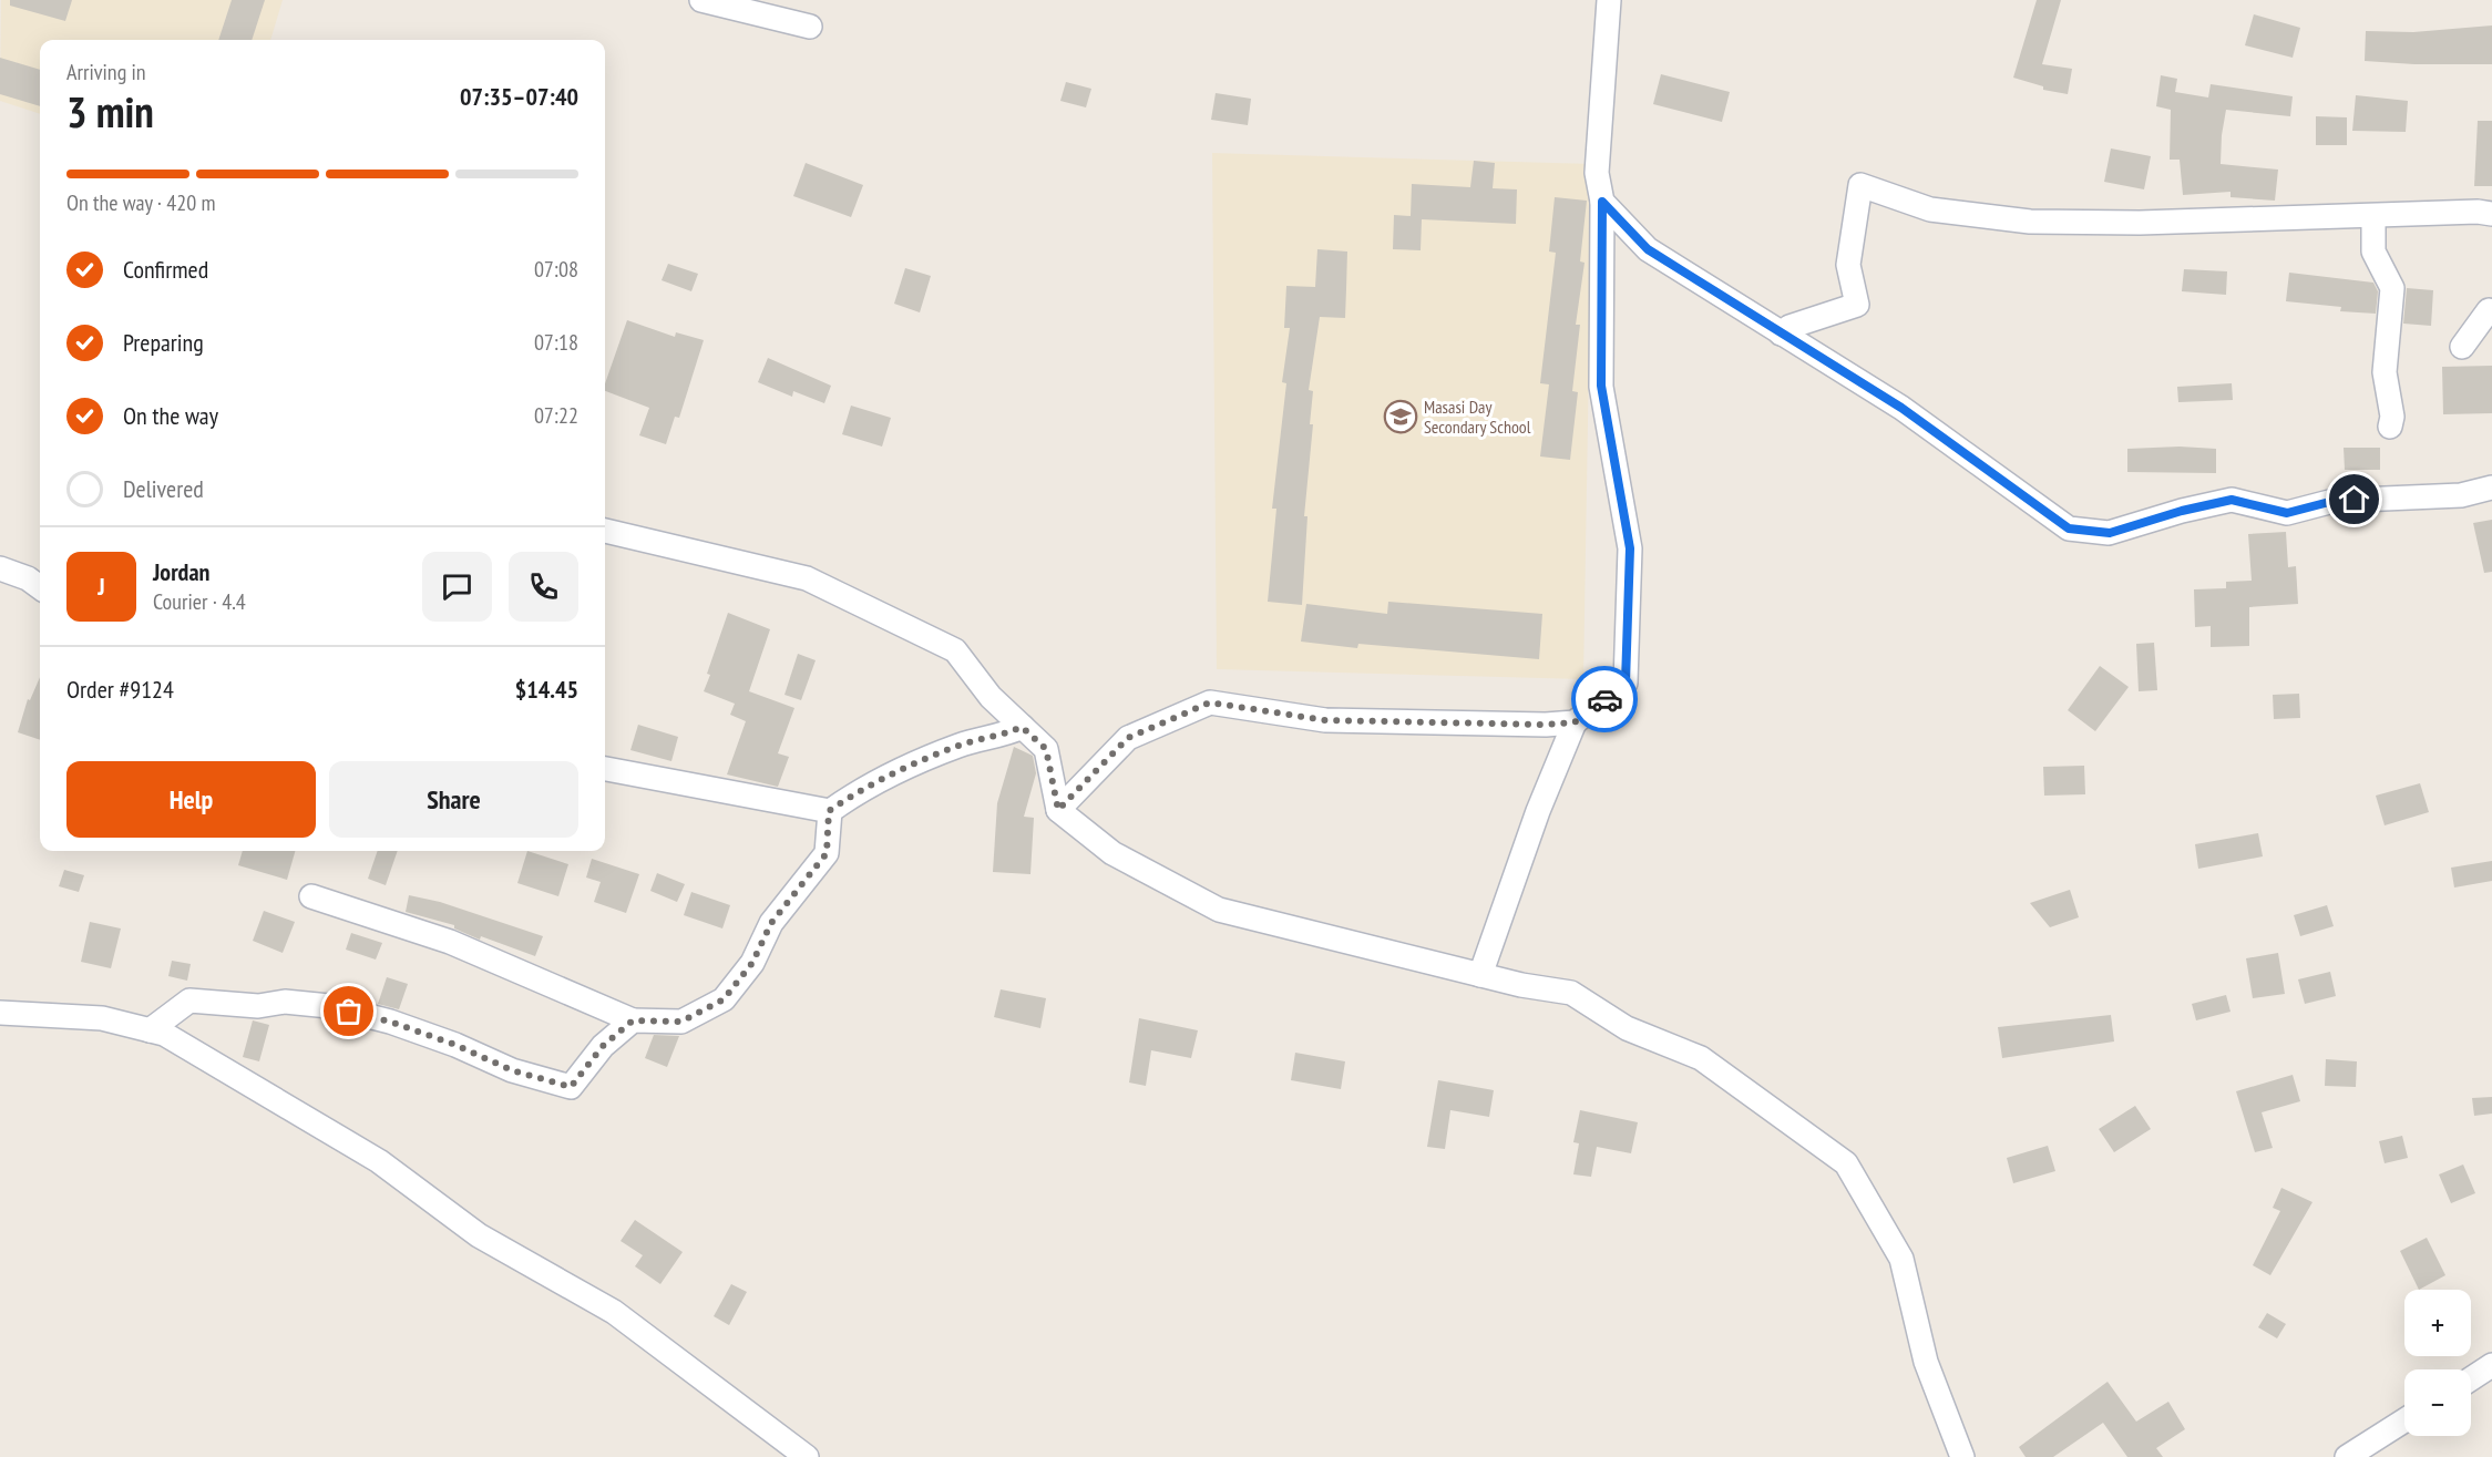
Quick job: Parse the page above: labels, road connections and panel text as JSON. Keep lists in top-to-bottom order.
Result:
{
  "places": {
    "school or university": ["Masasi Day Secondary School"]
  },
  "page": {
    "heading": ["3 min", "Arriving in", "07:35–07:40"],
    "panel": [
      "Jordan",
      "Courier · 4.4",
      "Order #9124",
      "$14.45"
    ],
    "bar": "On the way · 420 m",
    "list": [
      ["Confirmed", "07:08"],
      ["Preparing", "07:18"],
      ["On the way", "07:22"],
      "Delivered"
    ],
    "round": "J",
    "buttons": ["Help", "Share"],
    "map_buttons": ["+", "−"]
  }
}
